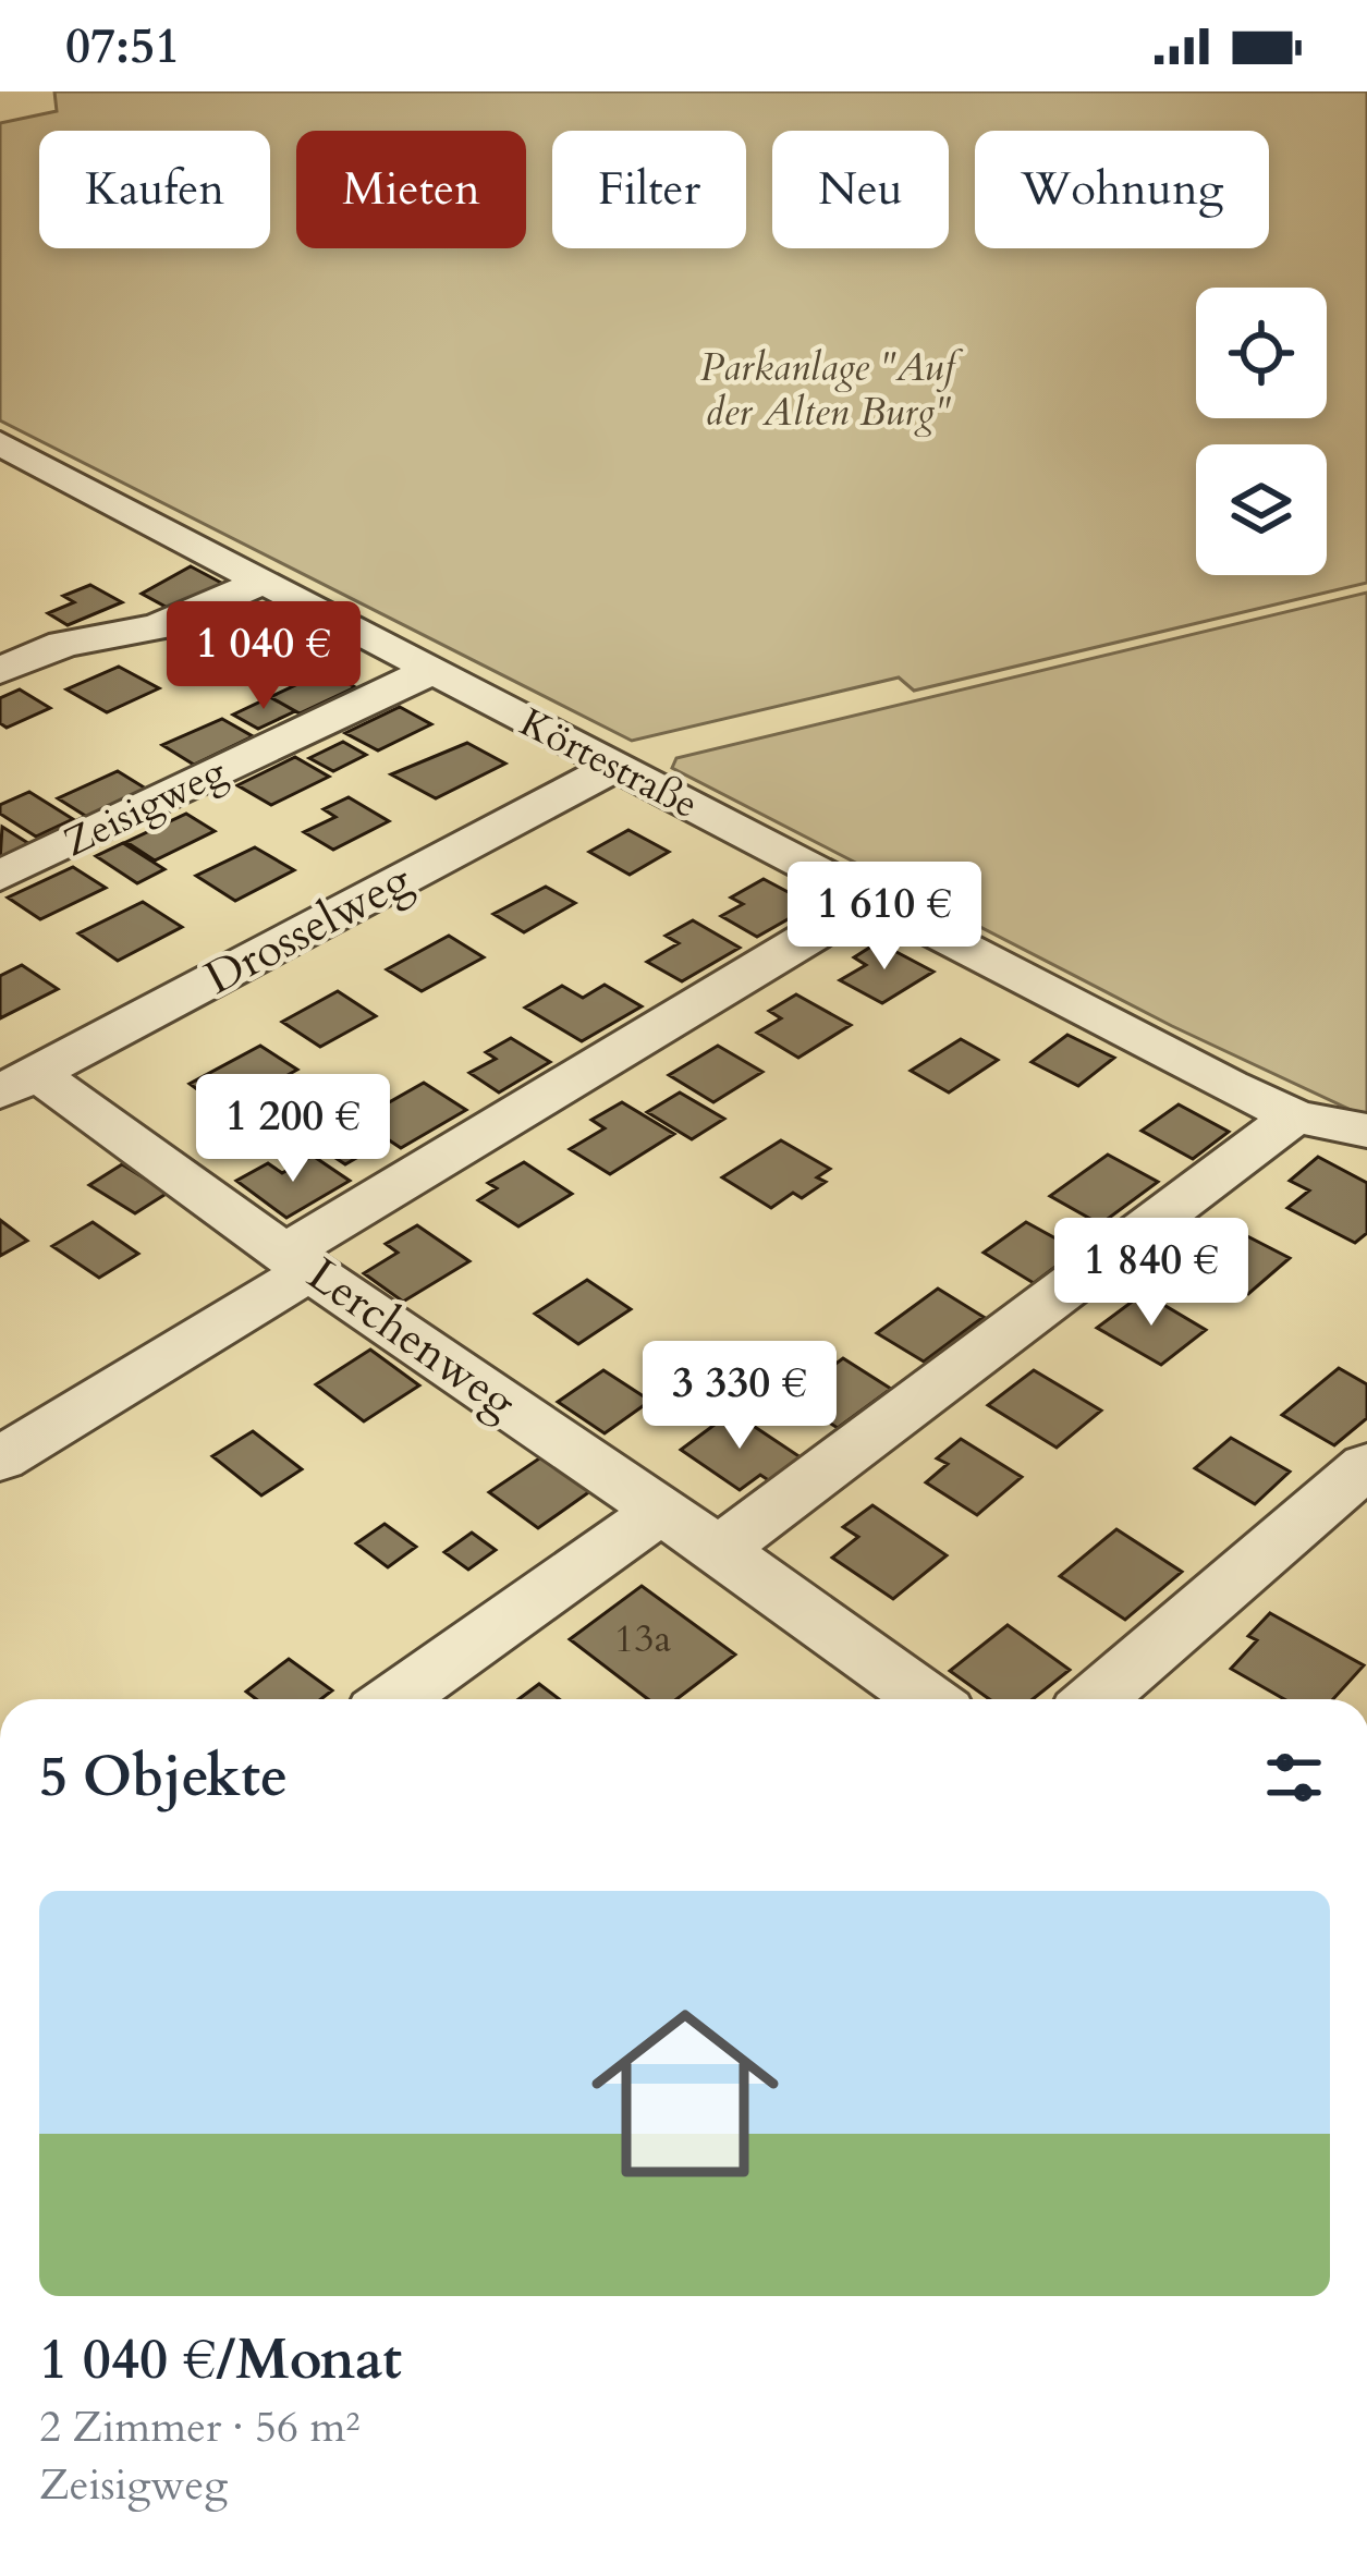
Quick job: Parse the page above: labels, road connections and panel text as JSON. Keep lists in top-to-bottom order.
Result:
{
  "streets": {
    "street": [
      "Körtestraße",
      "Zeisigweg",
      "Drosselweg",
      "Lerchenweg"
    ]
  },
  "crossings": [
    ["Körtestraße", "Zeisigweg"],
    ["Körtestraße", "Drosselweg"],
    ["Drosselweg", "Lerchenweg"]
  ],
  "parks": ["Parkanlage \"Auf der Alten Burg\""],
  "house_numbers": ["13a"],
  "page": {
    "status": "07:51",
    "chip": [
      "Kaufen",
      "Mieten",
      "Filter",
      "Neu",
      "Wohnung"
    ],
    "price": [
      "1 040 €",
      "1 610 €",
      "1 200 €",
      "1 840 €",
      "3 330 €"
    ],
    "heading": "5 Objekte",
    "list": [
      {
        "name": "1 040 €/Monat",
        "note": "2 Zimmer · 56 m² · Zeisigweg"
      }
    ]
  }
}
